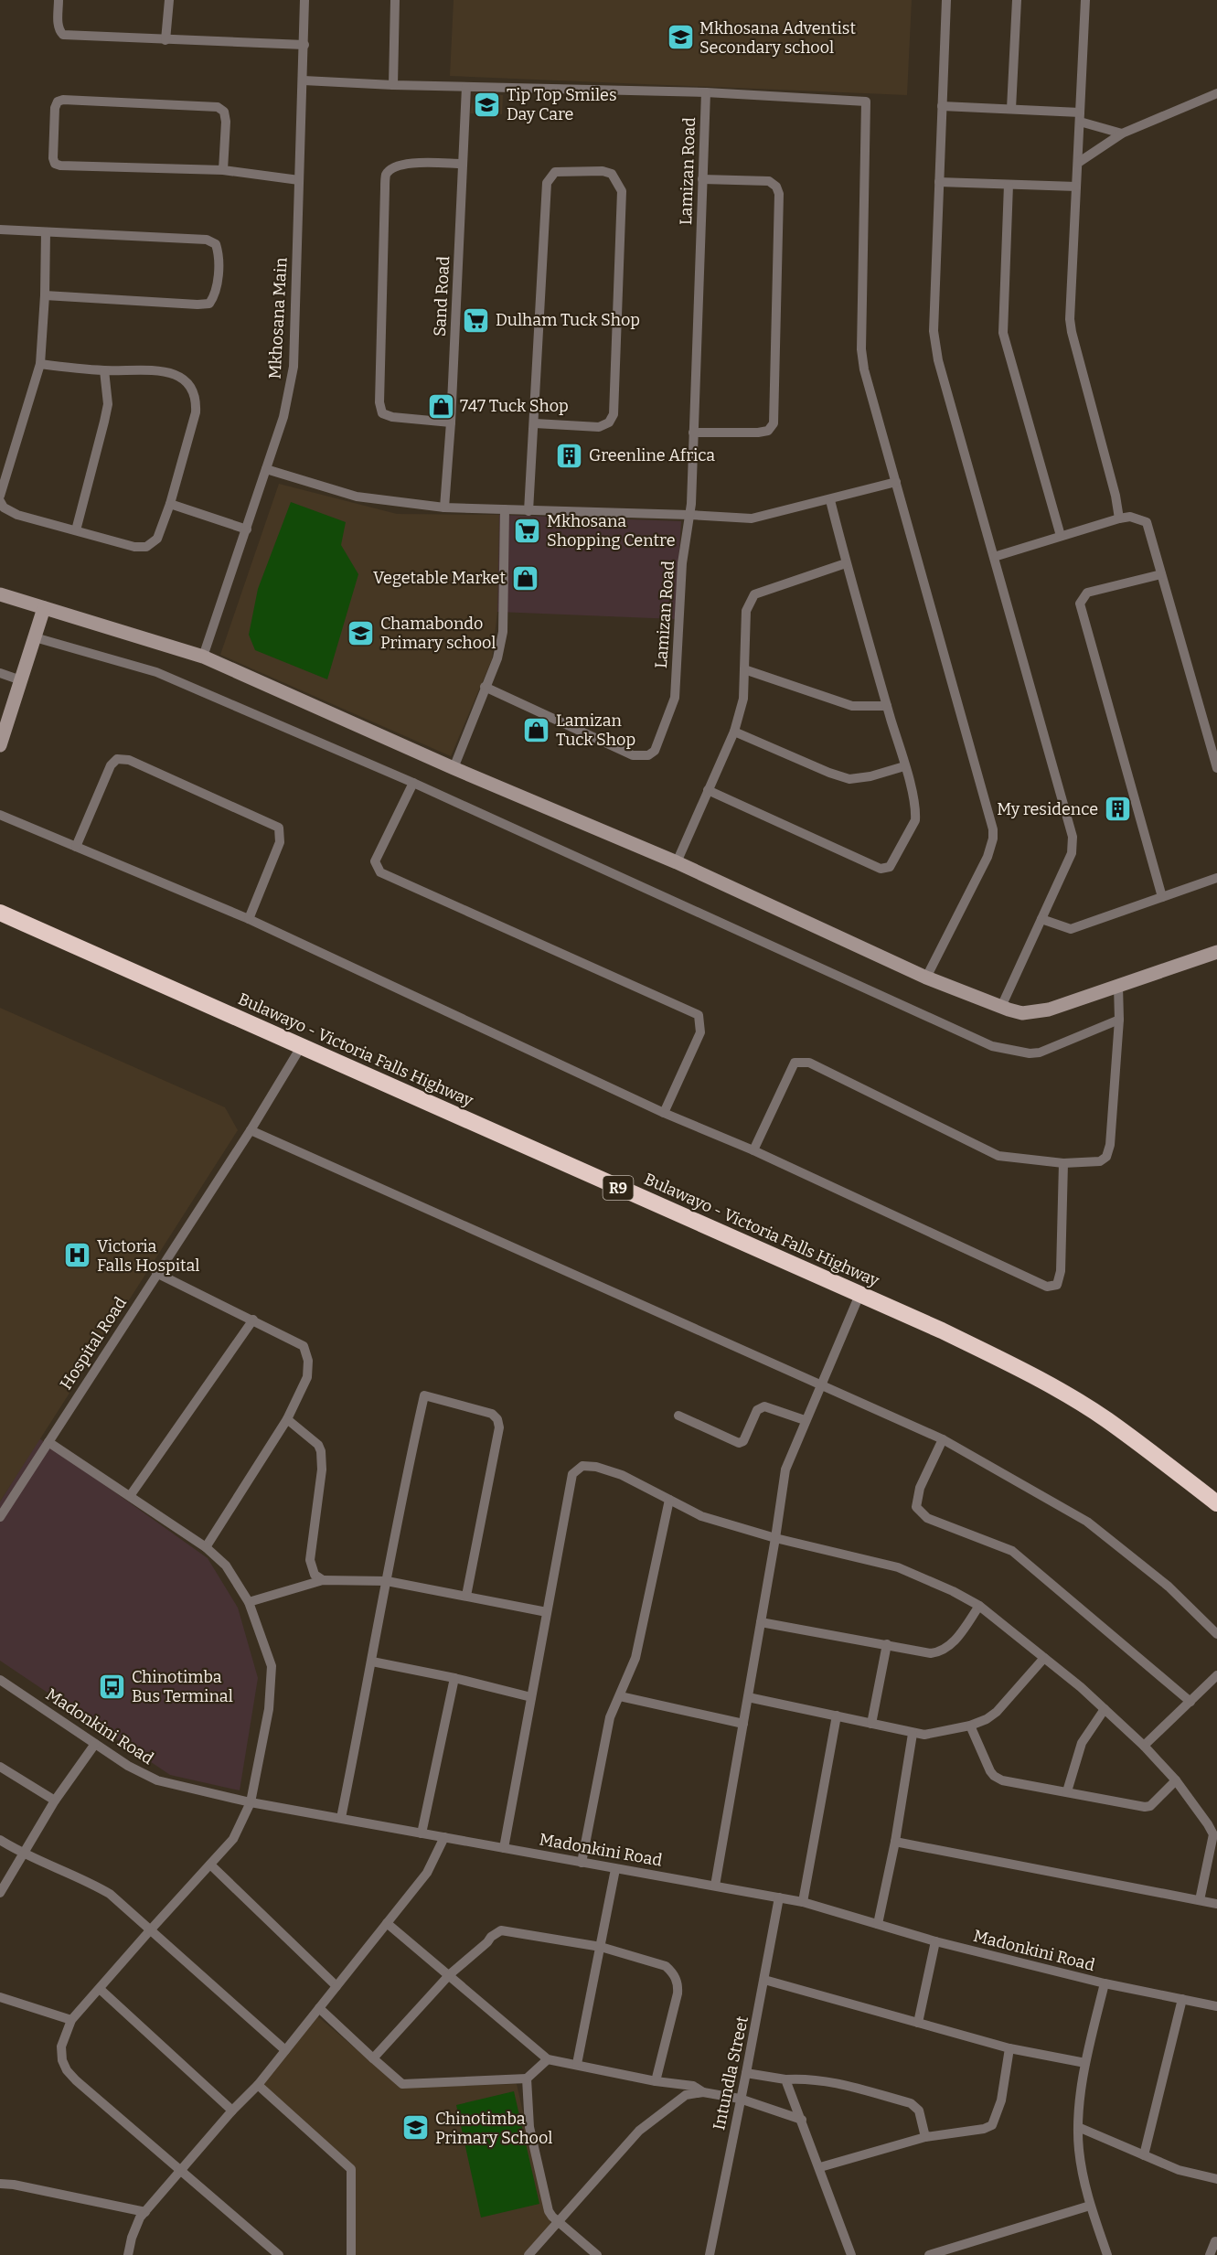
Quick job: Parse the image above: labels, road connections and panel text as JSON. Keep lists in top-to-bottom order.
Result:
{
  "streets": {
    "highway": ["Bulawayo - Victoria Falls Highway", "R9"],
    "street": [
      "Lamizan Road",
      "Sand Road",
      "Mkhosana Main",
      "Hospital Road",
      "Madonkini Road",
      "Intundla Street"
    ]
  },
  "crossings": [
    ["Bulawayo - Victoria Falls Highway", "Hospital Road"],
    ["Madonkini Road", "Intundla Street"]
  ],
  "places": {
    "school or university": [
      "Mkhosana Adventist Secondary school",
      "Tip Top Smiles Day Care",
      "Chamabondo Primary school",
      "Chinotimba Primary School"
    ],
    "supermarket": ["Dulham Tuck Shop", "Mkhosana Shopping Centre"],
    "shop": ["747 Tuck Shop", "Vegetable Market", "Lamizan Tuck Shop"],
    "building": ["Greenline Africa", "My residence"],
    "hospital": ["Victoria Falls Hospital"],
    "bus stop": ["Chinotimba Bus Terminal"]
  }
}
